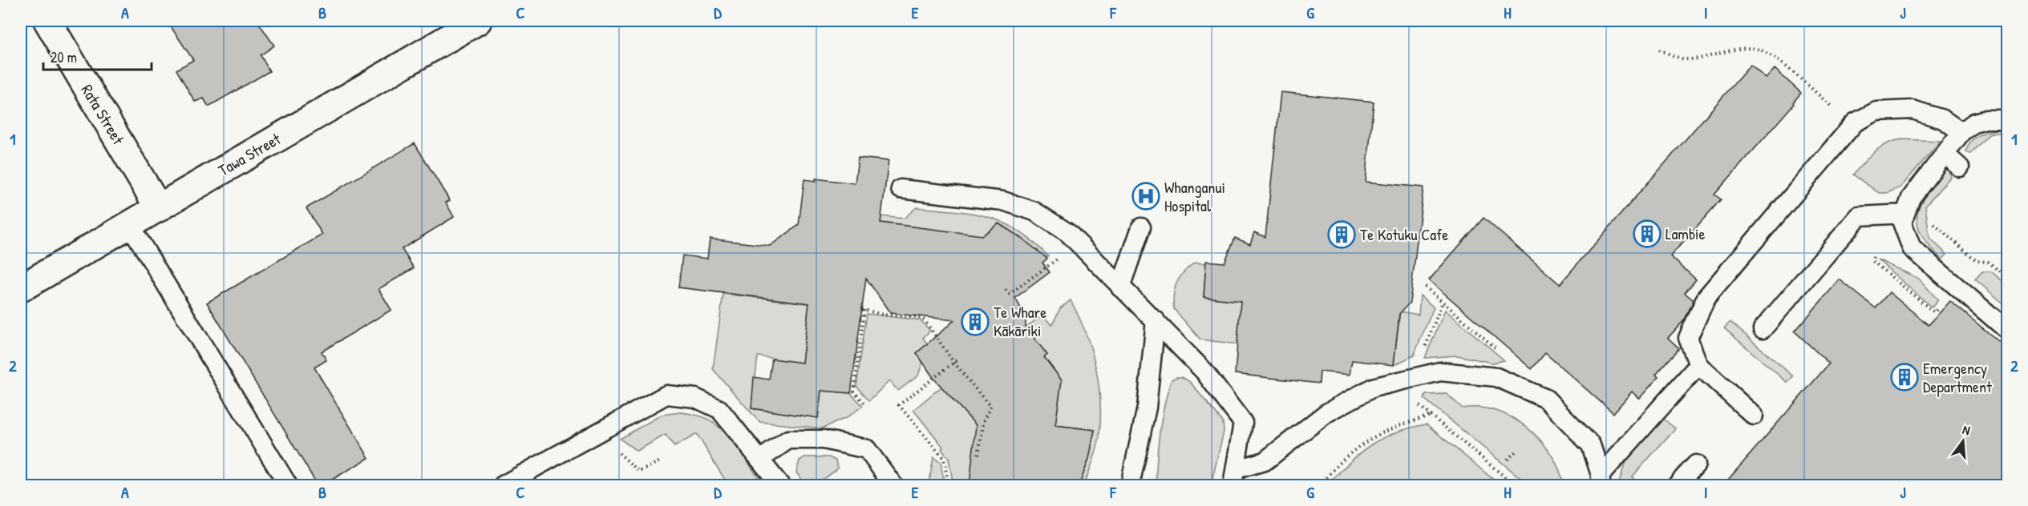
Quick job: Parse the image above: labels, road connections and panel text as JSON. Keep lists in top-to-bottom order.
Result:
{
  "streets": {
    "street": ["Rata Street", "Tawa Street"]
  },
  "crossings": [
    ["Rata Street", "Tawa Street"]
  ],
  "places": {
    "hospital": ["Whanganui Hospital"],
    "building": [
      "Lambie",
      "Te Kotuku Cafe",
      "Te Whare Kākāriki",
      "Emergency Department"
    ]
  },
  "scale_bar": "20 m",
  "north": "top",
  "grid": {
    "columns": [
      "A",
      "B",
      "C",
      "D",
      "E",
      "F",
      "G",
      "H",
      "I",
      "J"
    ],
    "rows": ["1", "2"]
  }
}
